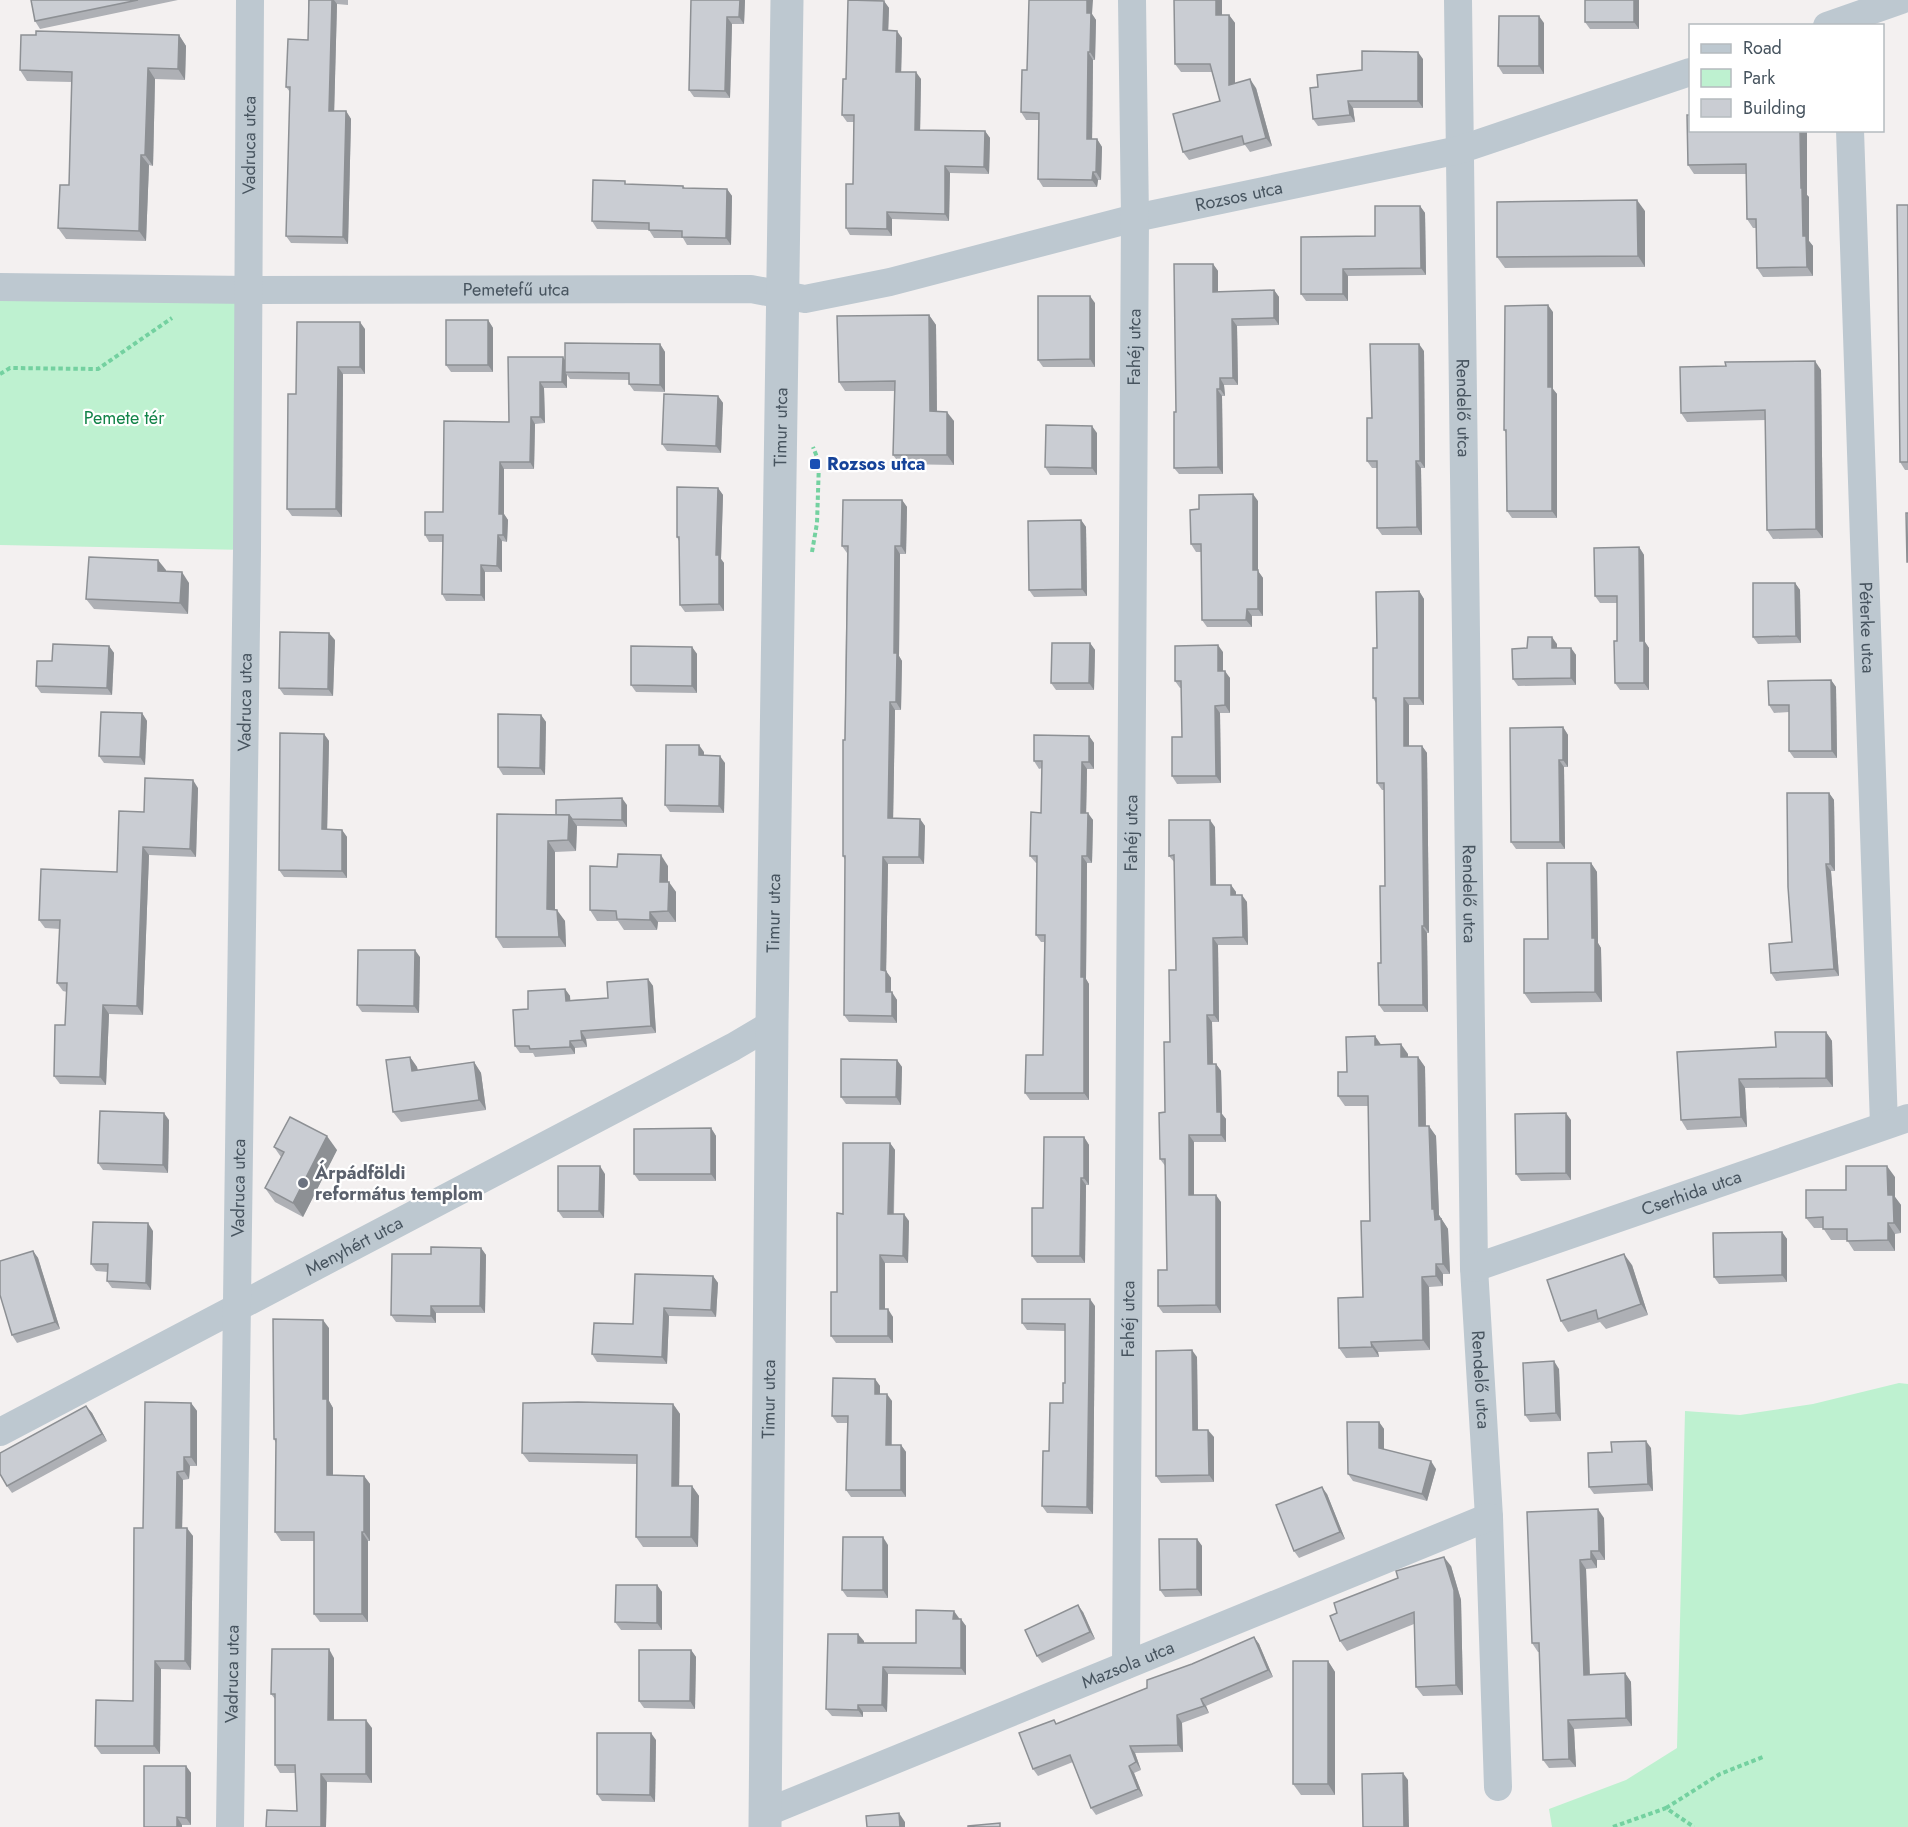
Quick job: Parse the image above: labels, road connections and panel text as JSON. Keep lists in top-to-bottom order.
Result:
{
  "streets": {
    "street": [
      "Vadruca utca",
      "Rozsos utca",
      "Pemetefű utca",
      "Fahéj utca",
      "Rendelő utca",
      "Timur utca",
      "Péterke utca",
      "Cserhida utca",
      "Menyhért utca",
      "Mazsola utca"
    ]
  },
  "crossings": [
    ["Vadruca utca", "Pemetefű utca"],
    ["Vadruca utca", "Menyhért utca"],
    ["Rozsos utca", "Pemetefű utca"],
    ["Rozsos utca", "Fahéj utca"],
    ["Rozsos utca", "Rendelő utca"],
    ["Rozsos utca", "Timur utca"],
    ["Pemetefű utca", "Timur utca"],
    ["Fahéj utca", "Mazsola utca"],
    ["Rendelő utca", "Cserhida utca"],
    ["Rendelő utca", "Mazsola utca"],
    ["Timur utca", "Menyhért utca"],
    ["Timur utca", "Mazsola utca"],
    ["Péterke utca", "Cserhida utca"]
  ],
  "parks": ["Pemete tér"],
  "places": {
    "transit": ["Rozsos utca"],
    "other": ["Árpádföldi református templom"]
  },
  "legend": ["Road", "Park", "Building"]
}
